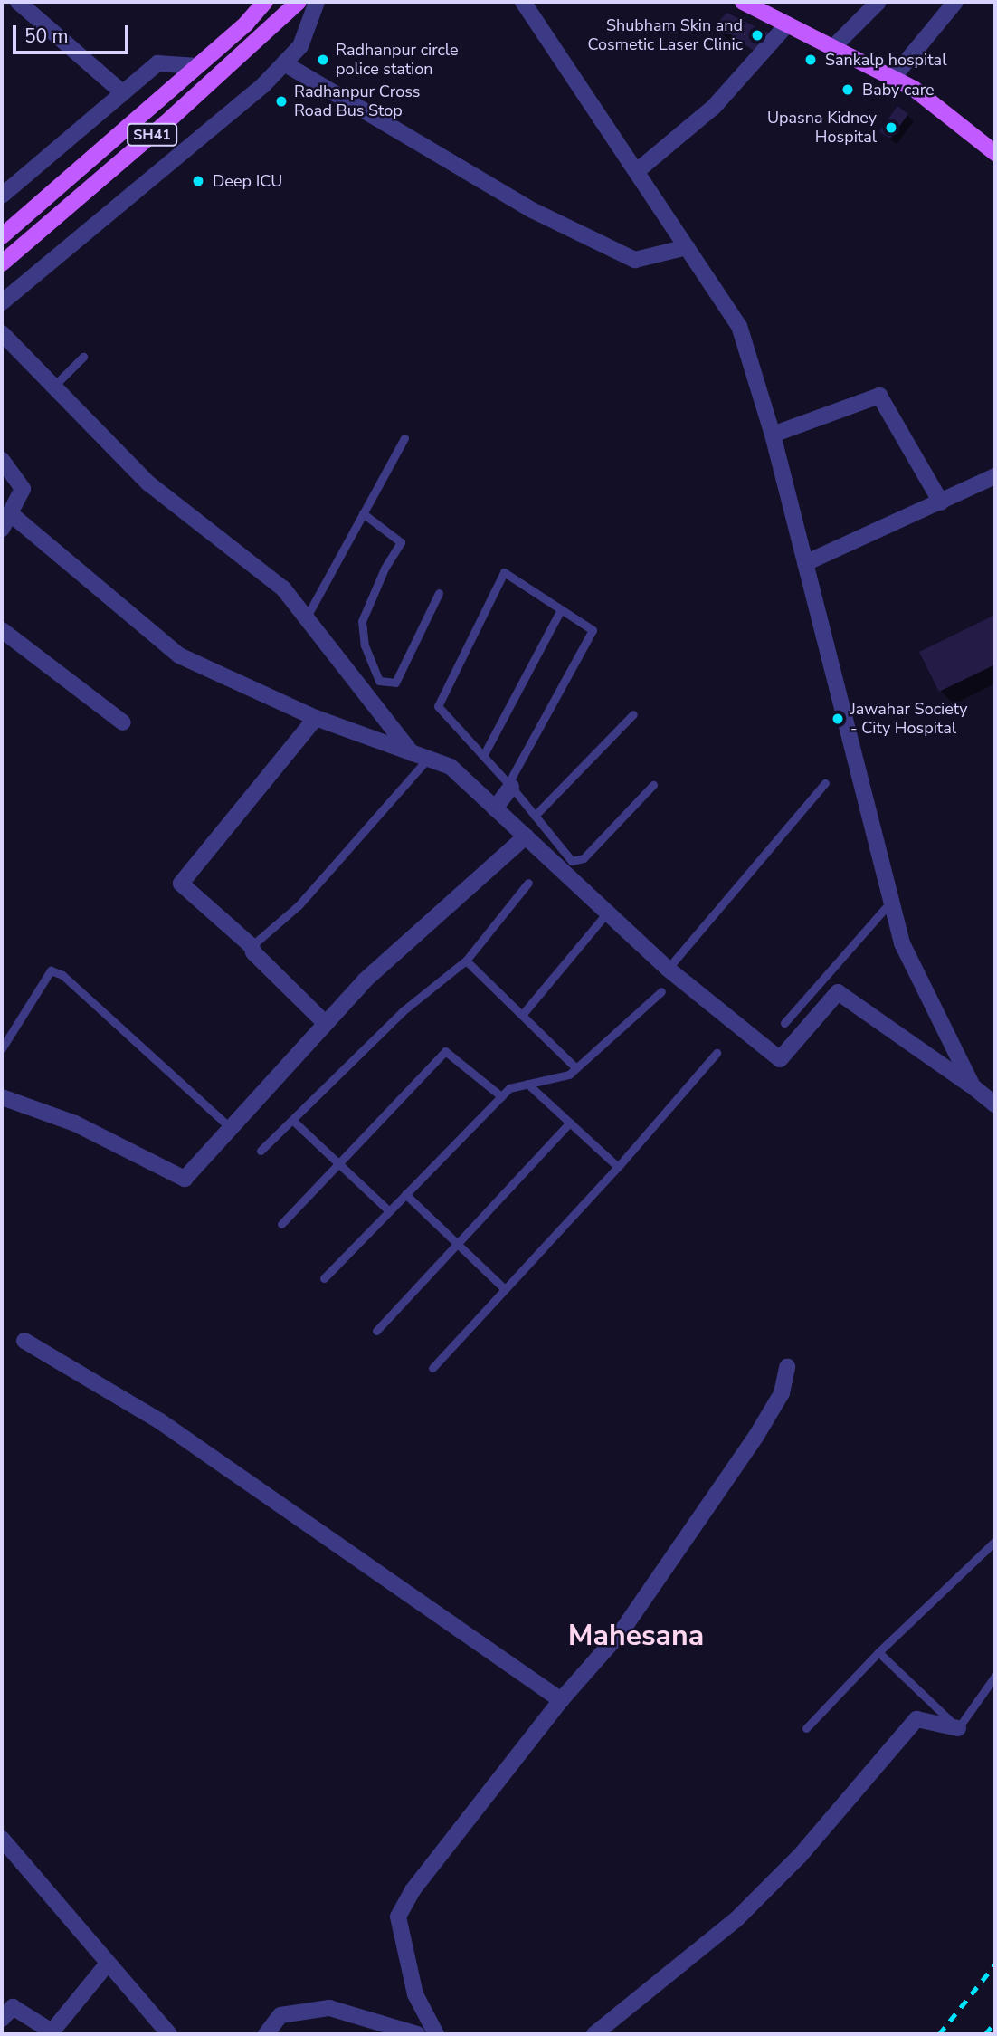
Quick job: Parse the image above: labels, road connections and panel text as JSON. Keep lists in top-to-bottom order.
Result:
{
  "streets": {
    "main road": ["SH41"]
  },
  "districts": ["Mahesana"],
  "places": [
    "Shubham Skin and Cosmetic Laser Clinic",
    "Radhanpur circle police station",
    "Sankalp hospital",
    "Baby care",
    "Radhanpur Cross Road Bus Stop",
    "Upasna Kidney Hospital",
    "Deep ICU",
    "Jawahar Society - City Hospital"
  ],
  "scale_bar": "50 m"
}
